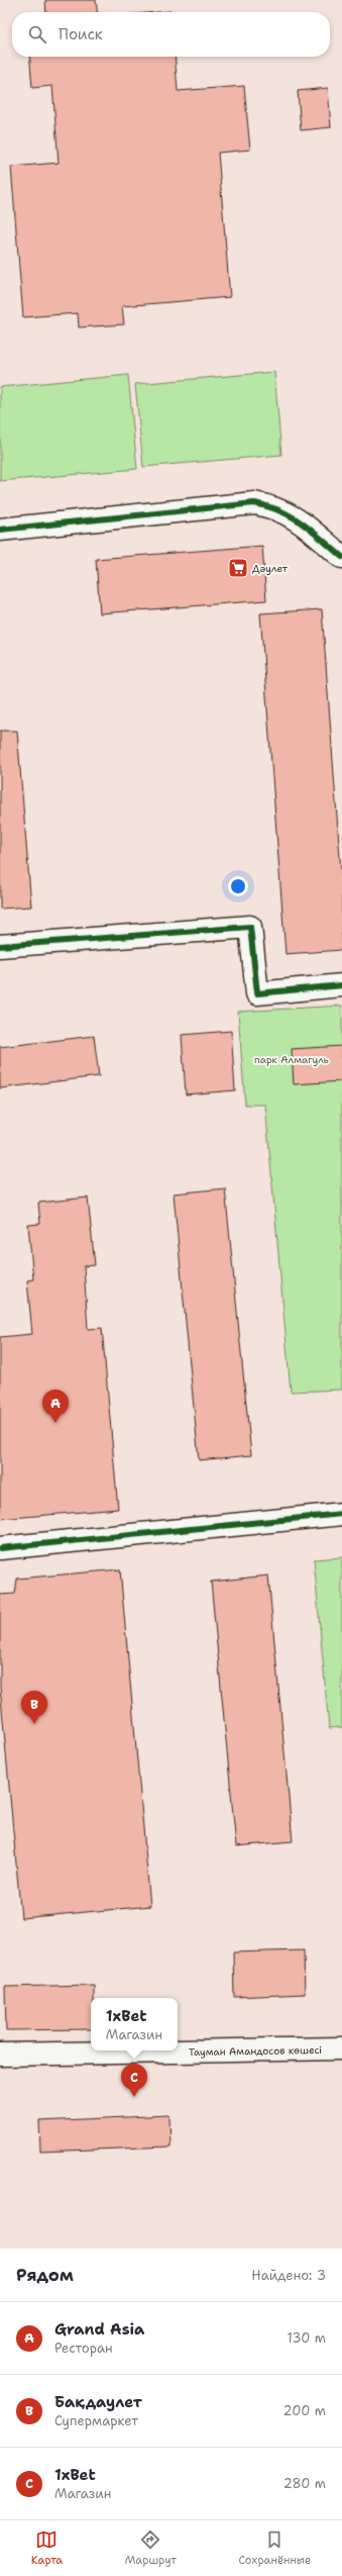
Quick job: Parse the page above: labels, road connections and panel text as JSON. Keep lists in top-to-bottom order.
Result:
{
  "streets": {
    "street": ["Тауман Амандосов көшесі"]
  },
  "parks": ["парк Алмагуль"],
  "places": {
    "supermarket": ["Дәулет"]
  },
  "page": {
    "search": "Поиск",
    "pins": ["A", "B", "C"],
    "popup": ["1xBet", "Магазин"],
    "heading": ["Рядом", "Найдено: 3"],
    "list": [
      {
        "mark": "A",
        "name": "Grand Asia",
        "note": "Ресторан",
        "value": "130 m"
      },
      {
        "mark": "B",
        "name": "Бақдаулет",
        "note": "Супермаркет",
        "value": "200 m"
      },
      {
        "mark": "C",
        "name": "1xBet",
        "note": "Магазин",
        "value": "280 m"
      }
    ],
    "nav": ["Карта", "Маршрут", "Сохранённые"]
  }
}
